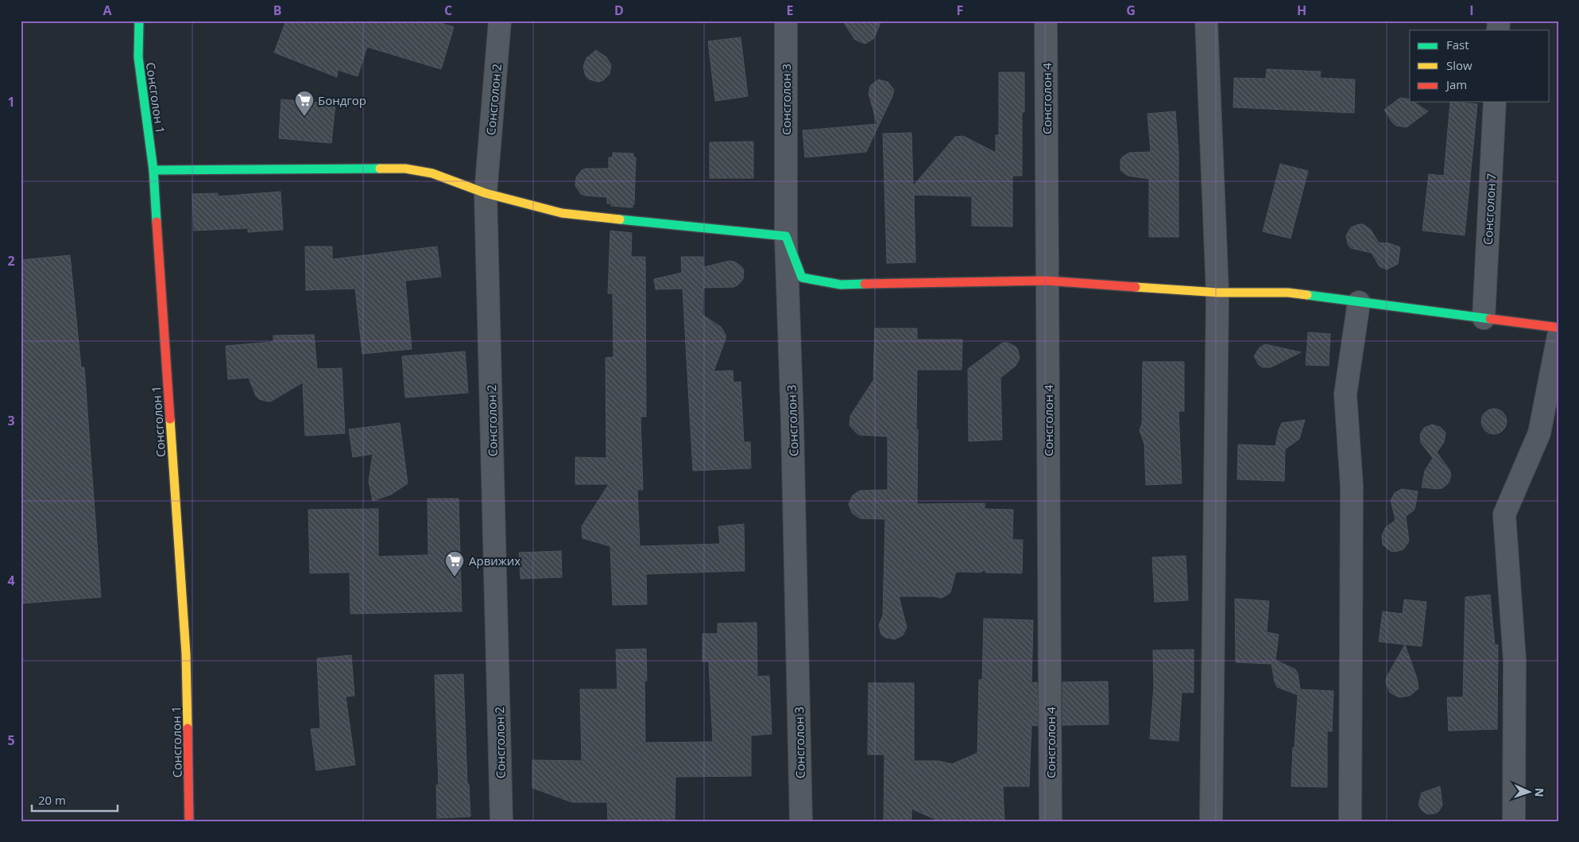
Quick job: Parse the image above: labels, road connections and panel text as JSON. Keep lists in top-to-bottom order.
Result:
{
  "streets": {
    "street": [
      "Сонсголон 1",
      "Сонсголон 4",
      "Сонсголон 2",
      "Сонсголон 3",
      "Сонсголон 7"
    ]
  },
  "places": {
    "supermarket": ["Бондгор", "Арвижих"]
  },
  "legend": ["Fast", "Slow", "Jam"],
  "scale_bar": "20 m",
  "north": "right",
  "grid": {
    "columns": [
      "A",
      "B",
      "C",
      "D",
      "E",
      "F",
      "G",
      "H",
      "I"
    ],
    "rows": [
      "1",
      "2",
      "3",
      "4",
      "5"
    ]
  }
}
